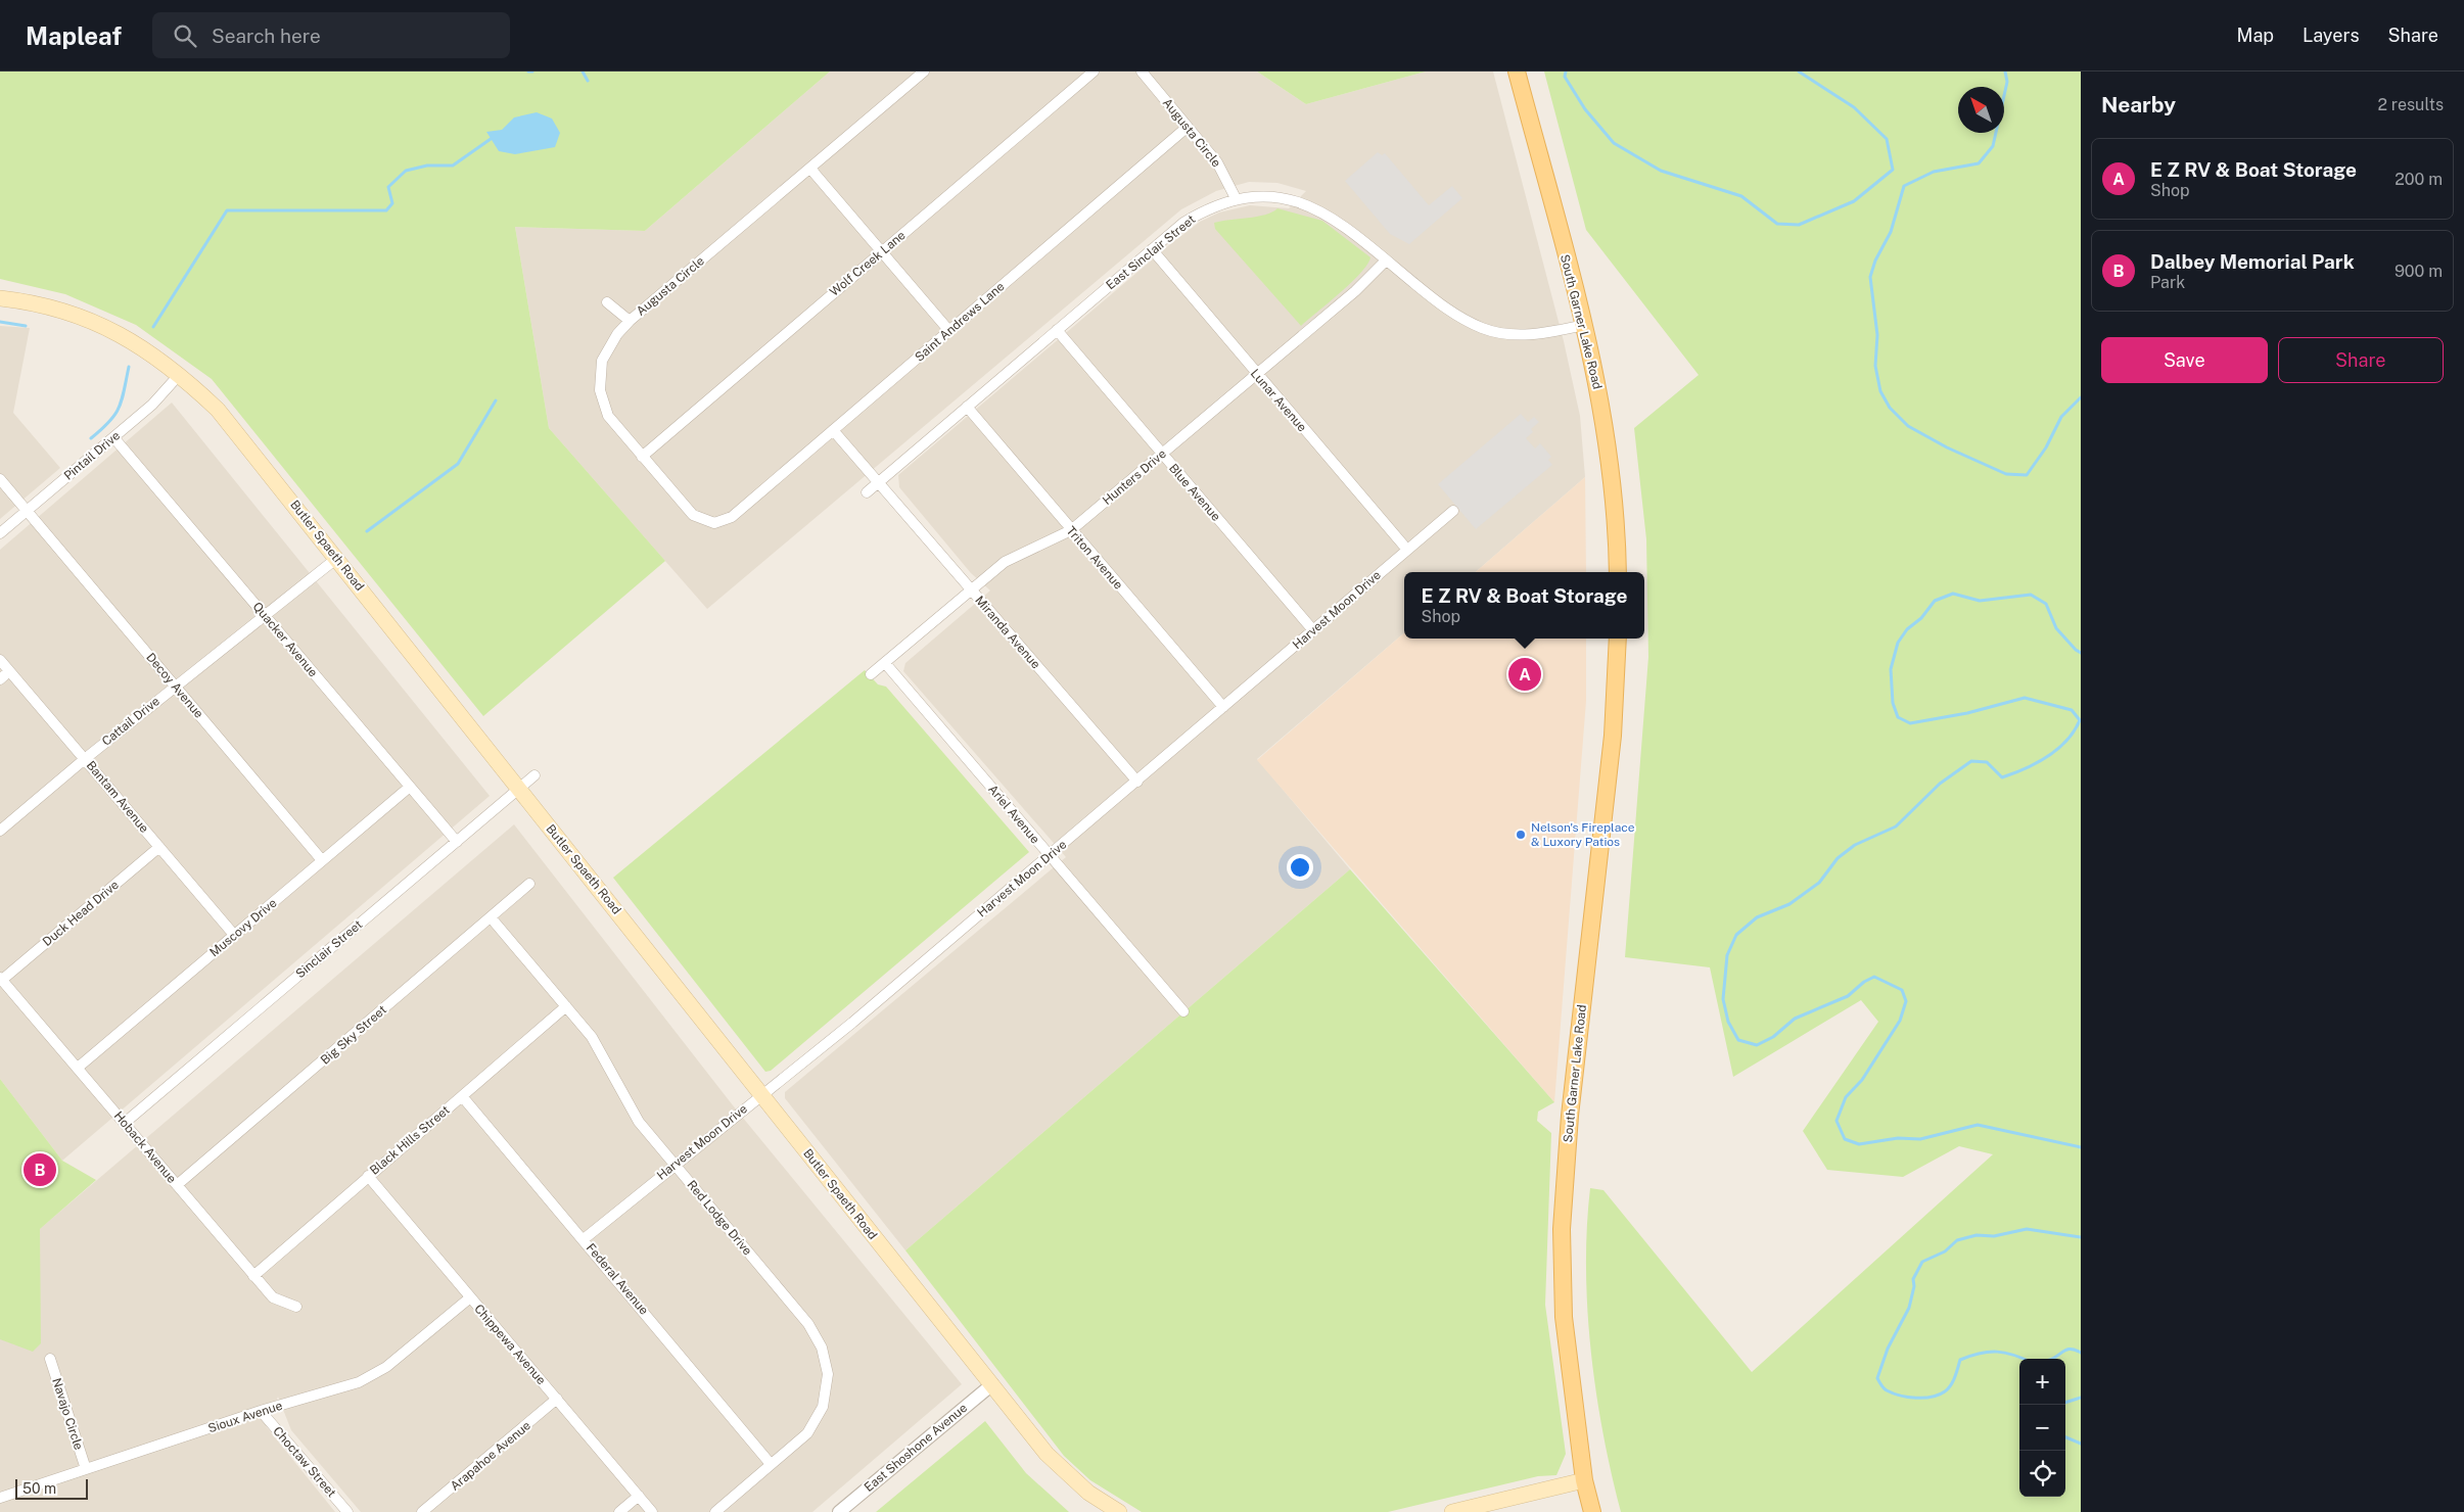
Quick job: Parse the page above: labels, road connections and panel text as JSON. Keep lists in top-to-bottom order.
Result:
{
  "streets": {
    "main road": ["South Garner Lake Road", "Butler Spaeth Road"],
    "street": [
      "Augusta Circle",
      "East Sinclair Street",
      "Wolf Creek Lane",
      "Saint Andrews Lane",
      "Lunar Avenue",
      "Pintail Drive",
      "Hunters Drive",
      "Blue Avenue",
      "Triton Avenue",
      "Harvest Moon Drive",
      "Miranda Avenue",
      "Quacker Avenue",
      "Decoy Avenue",
      "Cattail Drive",
      "Bantam Avenue",
      "Ariel Avenue",
      "Duck Head Drive",
      "Muscovy Drive",
      "Sinclair Street",
      "Big Sky Street",
      "Black Hills Street",
      "Hoback Avenue",
      "Red Lodge Drive",
      "Federal Avenue",
      "Chippewa Avenue",
      "Navajo Circle",
      "Sioux Avenue",
      "East Shoshone Avenue",
      "Arapahoe Avenue",
      "Choctaw Street"
    ]
  },
  "crossings": [
    ["Augusta Circle", "East Sinclair Street"],
    ["Augusta Circle", "Wolf Creek Lane"],
    ["Augusta Circle", "Saint Andrews Lane"],
    ["East Sinclair Street", "South Garner Lake Road"],
    ["East Sinclair Street", "Lunar Avenue"],
    ["East Sinclair Street", "Hunters Drive"],
    ["East Sinclair Street", "Blue Avenue"],
    ["East Sinclair Street", "Triton Avenue"],
    ["East Sinclair Street", "Miranda Avenue"],
    ["Saint Andrews Lane", "Miranda Avenue"],
    ["Lunar Avenue", "Hunters Drive"],
    ["Lunar Avenue", "Harvest Moon Drive"],
    ["Pintail Drive", "Butler Spaeth Road"],
    ["Pintail Drive", "Quacker Avenue"],
    ["Pintail Drive", "Decoy Avenue"],
    ["Hunters Drive", "Blue Avenue"],
    ["Hunters Drive", "Triton Avenue"],
    ["Hunters Drive", "Miranda Avenue"],
    ["Hunters Drive", "Ariel Avenue"],
    ["Blue Avenue", "Harvest Moon Drive"],
    ["Butler Spaeth Road", "Harvest Moon Drive"],
    ["Butler Spaeth Road", "Cattail Drive"],
    ["Butler Spaeth Road", "Sinclair Street"],
    ["Butler Spaeth Road", "East Shoshone Avenue"],
    ["Triton Avenue", "Harvest Moon Drive"],
    ["Harvest Moon Drive", "Miranda Avenue"],
    ["Harvest Moon Drive", "Ariel Avenue"],
    ["Harvest Moon Drive", "Red Lodge Drive"],
    ["Harvest Moon Drive", "Federal Avenue"],
    ["Quacker Avenue", "Cattail Drive"],
    ["Quacker Avenue", "Muscovy Drive"],
    ["Quacker Avenue", "Sinclair Street"],
    ["Decoy Avenue", "Cattail Drive"],
    ["Decoy Avenue", "Muscovy Drive"],
    ["Cattail Drive", "Bantam Avenue"],
    ["Bantam Avenue", "Duck Head Drive"],
    ["Bantam Avenue", "Muscovy Drive"],
    ["Duck Head Drive", "Hoback Avenue"],
    ["Muscovy Drive", "Hoback Avenue"],
    ["Sinclair Street", "Hoback Avenue"],
    ["Big Sky Street", "Hoback Avenue"],
    ["Big Sky Street", "Red Lodge Drive"],
    ["Black Hills Street", "Hoback Avenue"],
    ["Black Hills Street", "Red Lodge Drive"],
    ["Black Hills Street", "Federal Avenue"],
    ["Black Hills Street", "Chippewa Avenue"],
    ["Red Lodge Drive", "Federal Avenue"],
    ["Chippewa Avenue", "Sioux Avenue"],
    ["Chippewa Avenue", "Arapahoe Avenue"],
    ["Navajo Circle", "Sioux Avenue"],
    ["Sioux Avenue", "Choctaw Street"]
  ],
  "places": ["Nelson's Fireplace & Luxory Patios"],
  "scale_bar": "50 m",
  "north": "top left",
  "page": {
    "header": "Mapleaf",
    "search": "Search here",
    "nav": ["Map", "Layers", "Share"],
    "heading": ["Nearby", "2 results"],
    "list": [
      {
        "mark": "A",
        "name": "E Z RV & Boat Storage",
        "note": "Shop",
        "value": "200 m"
      },
      {
        "mark": "B",
        "name": "Dalbey Memorial Park",
        "note": "Park",
        "value": "900 m"
      }
    ],
    "buttons": ["Save", "Share"],
    "popup": ["E Z RV & Boat Storage", "Shop"],
    "pins": ["A", "B"],
    "map_buttons": ["+", "−"],
    "scale": "50 m"
  }
}
